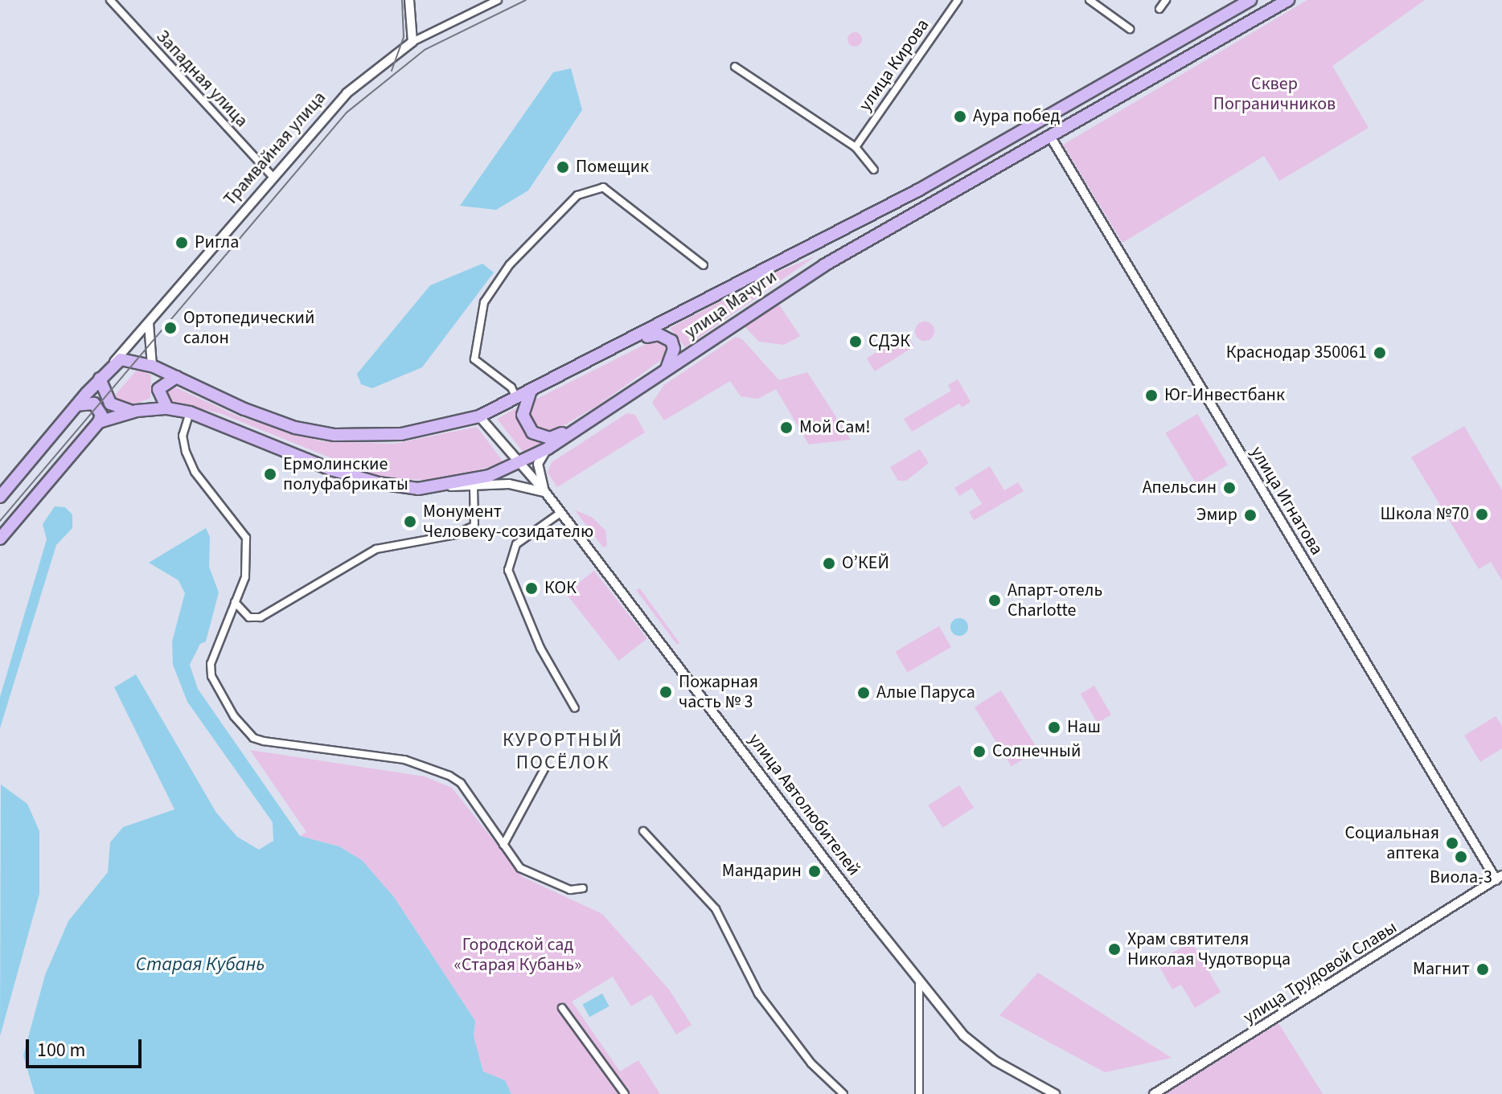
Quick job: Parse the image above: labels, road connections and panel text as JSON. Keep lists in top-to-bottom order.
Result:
{
  "streets": {
    "main road": ["Трамвайная улица", "улица Мачуги"],
    "street": [
      "улица Кирова",
      "Западная улица",
      "улица Игнатова",
      "улица Автолюбителей",
      "улица Трудовой Славы"
    ]
  },
  "crossings": [
    ["Западная улица", "Трамвайная улица"],
    ["Трамвайная улица", "улица Мачуги"],
    ["улица Мачуги", "улица Игнатова"],
    ["улица Мачуги", "улица Автолюбителей"],
    ["улица Игнатова", "улица Трудовой Славы"]
  ],
  "districts": ["КУРОРТНЫЙ ПОСЁЛОК"],
  "water": ["Старая Кубань"],
  "parks": ["Сквер Пограничников", "Городской сад «Старая Кубань»"],
  "places": [
    "Аура побед",
    "Помещик",
    "Ригла",
    "Ортопедический салон",
    "СДЭК",
    "Краснодар 350061",
    "Юг-Инвестбанк",
    "Мой Сам!",
    "Ермолинские полуфабрикаты",
    "Апельсин",
    "Школа №70",
    "Эмир",
    "Монумент Человеку-созидателю",
    "О’КЕЙ",
    "КОК",
    "Апарт-отель Charlotte",
    "Пожарная часть № 3",
    "Алые Паруса",
    "Наш",
    "Солнечный",
    "Социальная аптека",
    "Виола-3",
    "Мандарин",
    "Храм святителя Николая Чудотворца",
    "Магнит"
  ],
  "scale_bar": "100 m"
}
